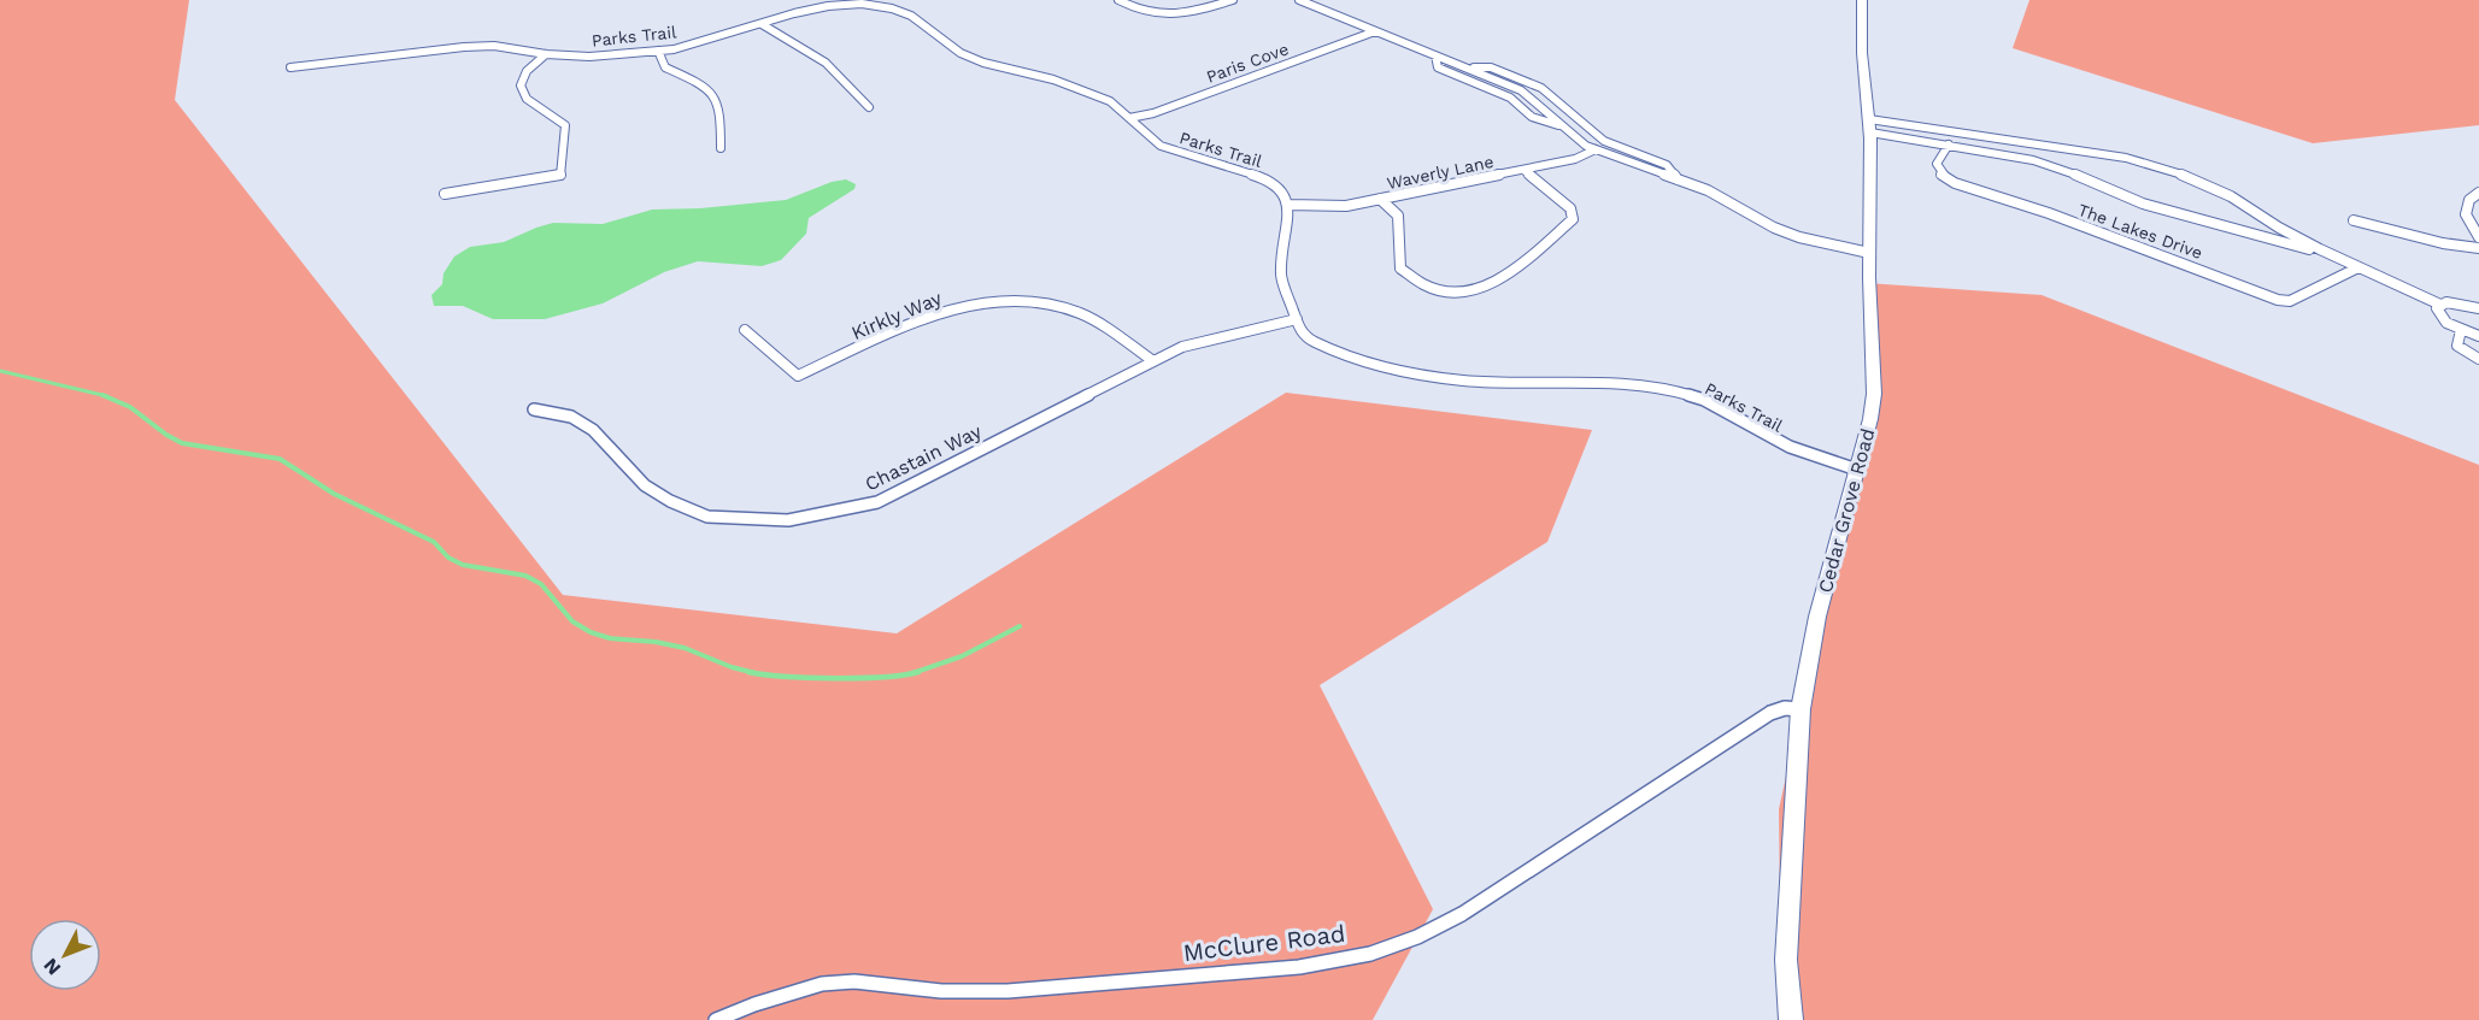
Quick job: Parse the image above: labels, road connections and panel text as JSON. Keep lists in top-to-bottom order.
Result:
{
  "streets": {
    "main road": ["Cedar Grove Road"],
    "street": [
      "Parks Trail",
      "Paris Cove",
      "Waverly Lane",
      "The Lakes Drive",
      "Kirkly Way",
      "Chastain Way",
      "McClure Road"
    ]
  },
  "crossings": [
    ["Parks Trail", "Paris Cove"],
    ["Parks Trail", "Waverly Lane"],
    ["Parks Trail", "Chastain Way"],
    ["Parks Trail", "Cedar Grove Road"],
    ["The Lakes Drive", "Cedar Grove Road"],
    ["Kirkly Way", "Chastain Way"],
    ["Cedar Grove Road", "McClure Road"]
  ],
  "north": "bottom left"
}
